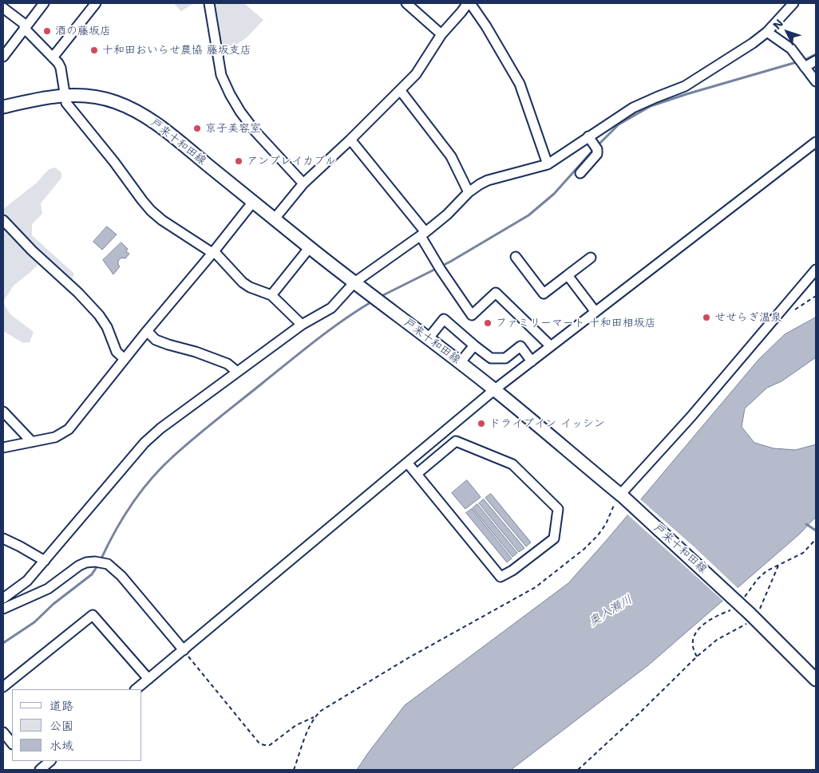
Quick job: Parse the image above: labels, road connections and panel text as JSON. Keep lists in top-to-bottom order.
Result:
{
  "streets": {
    "main road": ["戸来十和田線"]
  },
  "water": ["奥入瀬川"],
  "places": [
    "酒の藤坂店",
    "十和田おいらせ農協 藤坂支店",
    "京子美容室",
    "アンブレイカブル",
    "せせらぎ温泉",
    "ファミリーマート 十和田相坂店",
    "ドライブイン イッシン"
  ],
  "legend": ["道路", "公園", "水域"],
  "north": "top left"
}
